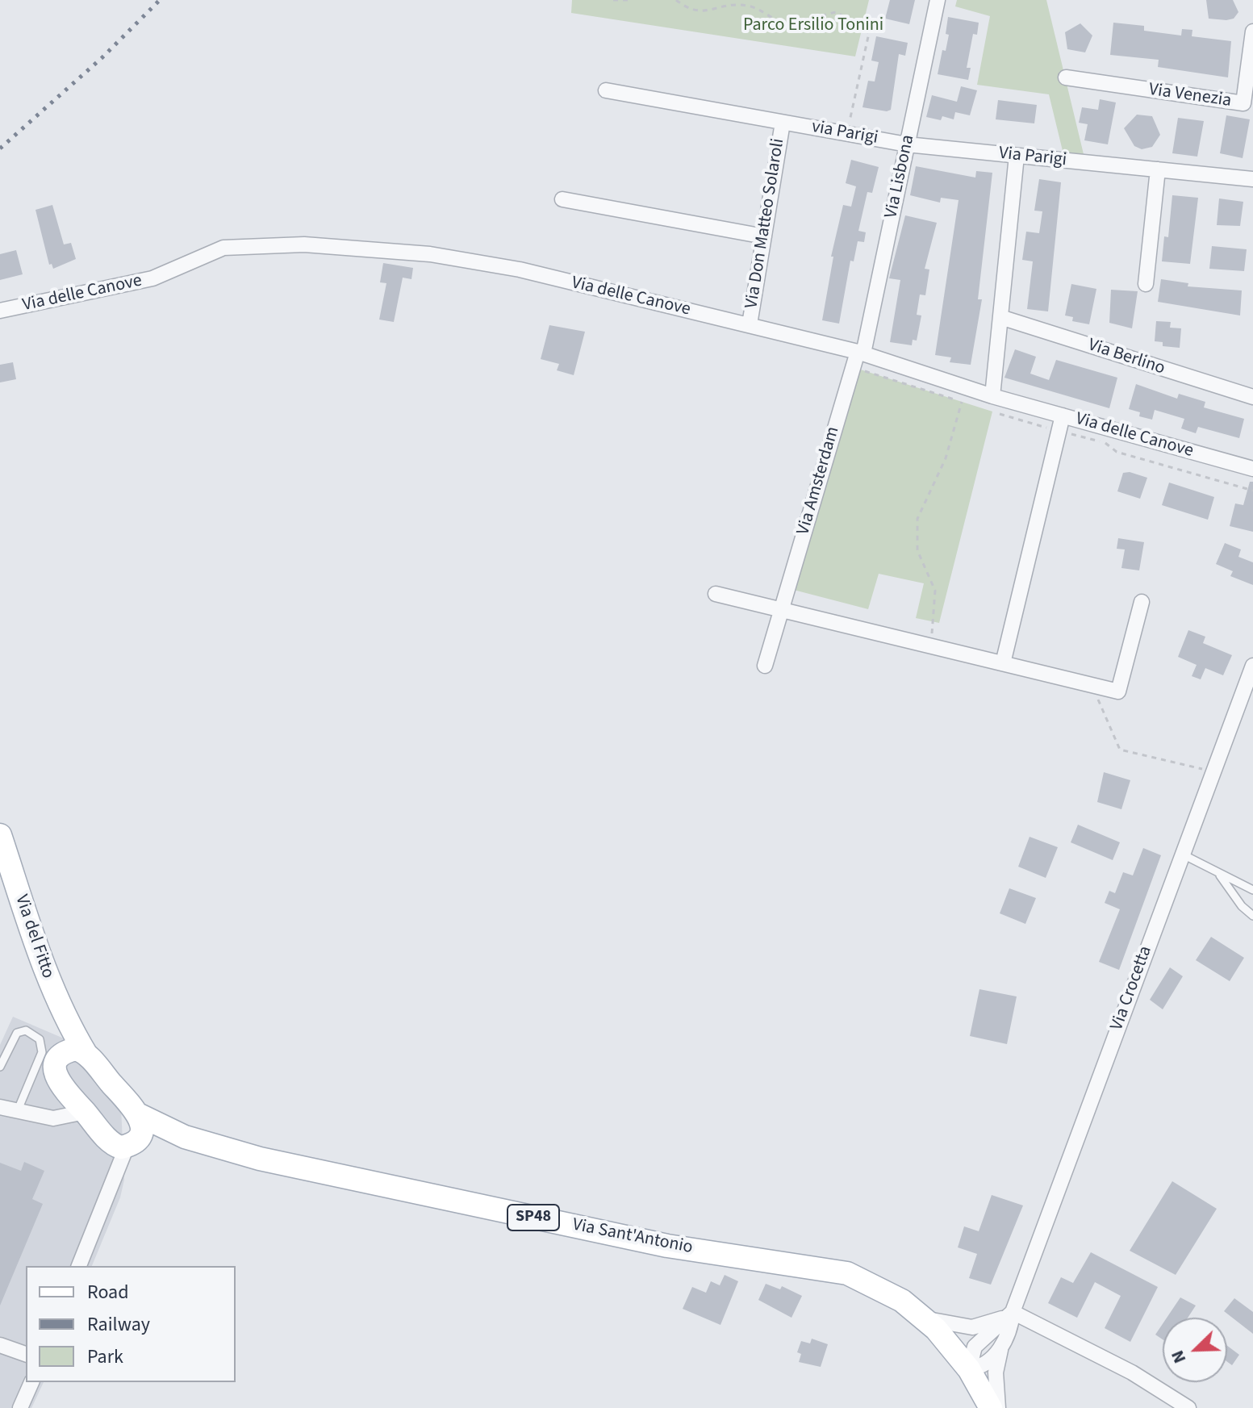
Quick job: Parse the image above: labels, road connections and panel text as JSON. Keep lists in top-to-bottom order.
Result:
{
  "streets": {
    "main road": ["Via del Fitto", "SP48", "Via Sant'Antonio"],
    "street": [
      "Via Venezia",
      "via Parigi",
      "Via Parigi",
      "Via Lisbona",
      "Via Don Matteo Solaroli",
      "Via delle Canove",
      "Via Berlino",
      "Via Amsterdam",
      "Via Crocetta"
    ]
  },
  "crossings": [
    ["via Parigi", "Via Parigi"],
    ["via Parigi", "Via Lisbona"],
    ["via Parigi", "Via Don Matteo Solaroli"],
    ["Via Parigi", "Via Lisbona"],
    ["Via Lisbona", "Via delle Canove"],
    ["Via Lisbona", "Via Amsterdam"],
    ["Via Don Matteo Solaroli", "Via delle Canove"],
    ["Via delle Canove", "Via Amsterdam"],
    ["Via del Fitto", "Via Sant'Antonio"],
    ["Via Crocetta", "Via Sant'Antonio"]
  ],
  "parks": ["Parco Ersilio Tonini"],
  "legend": ["Road", "Railway", "Park"],
  "north": "bottom left"
}
